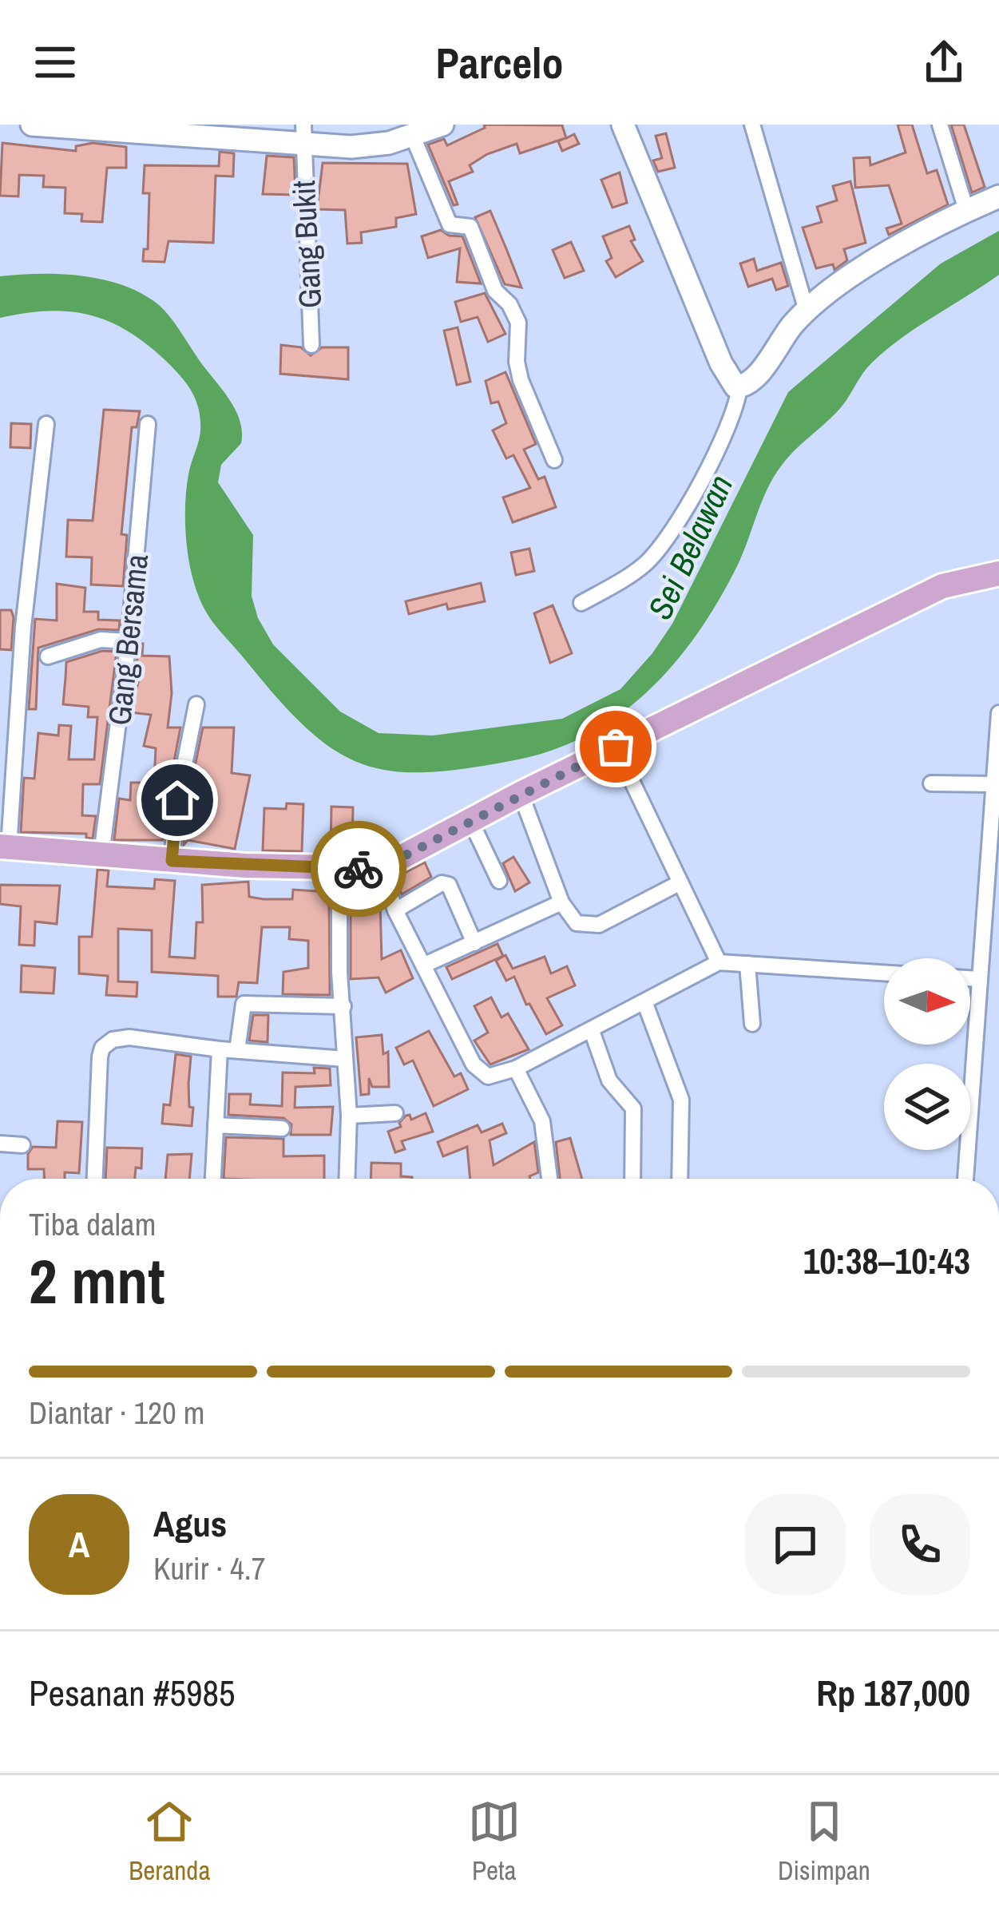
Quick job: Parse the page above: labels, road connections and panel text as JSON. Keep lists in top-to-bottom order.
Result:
{
  "streets": {
    "street": ["Gang Bukit", "Gang Bersama"]
  },
  "water": ["Sei Belawan"],
  "north": "right",
  "page": {
    "header": "Parcelo",
    "heading": ["2 mnt", "Tiba dalam", "10:38–10:43"],
    "panel": [
      "Agus",
      "Kurir · 4.7",
      "Pesanan #5985",
      "Rp 187,000"
    ],
    "bar": "Diantar · 120 m",
    "round": "A",
    "tabs": ["Beranda", "Peta", "Disimpan"]
  }
}
